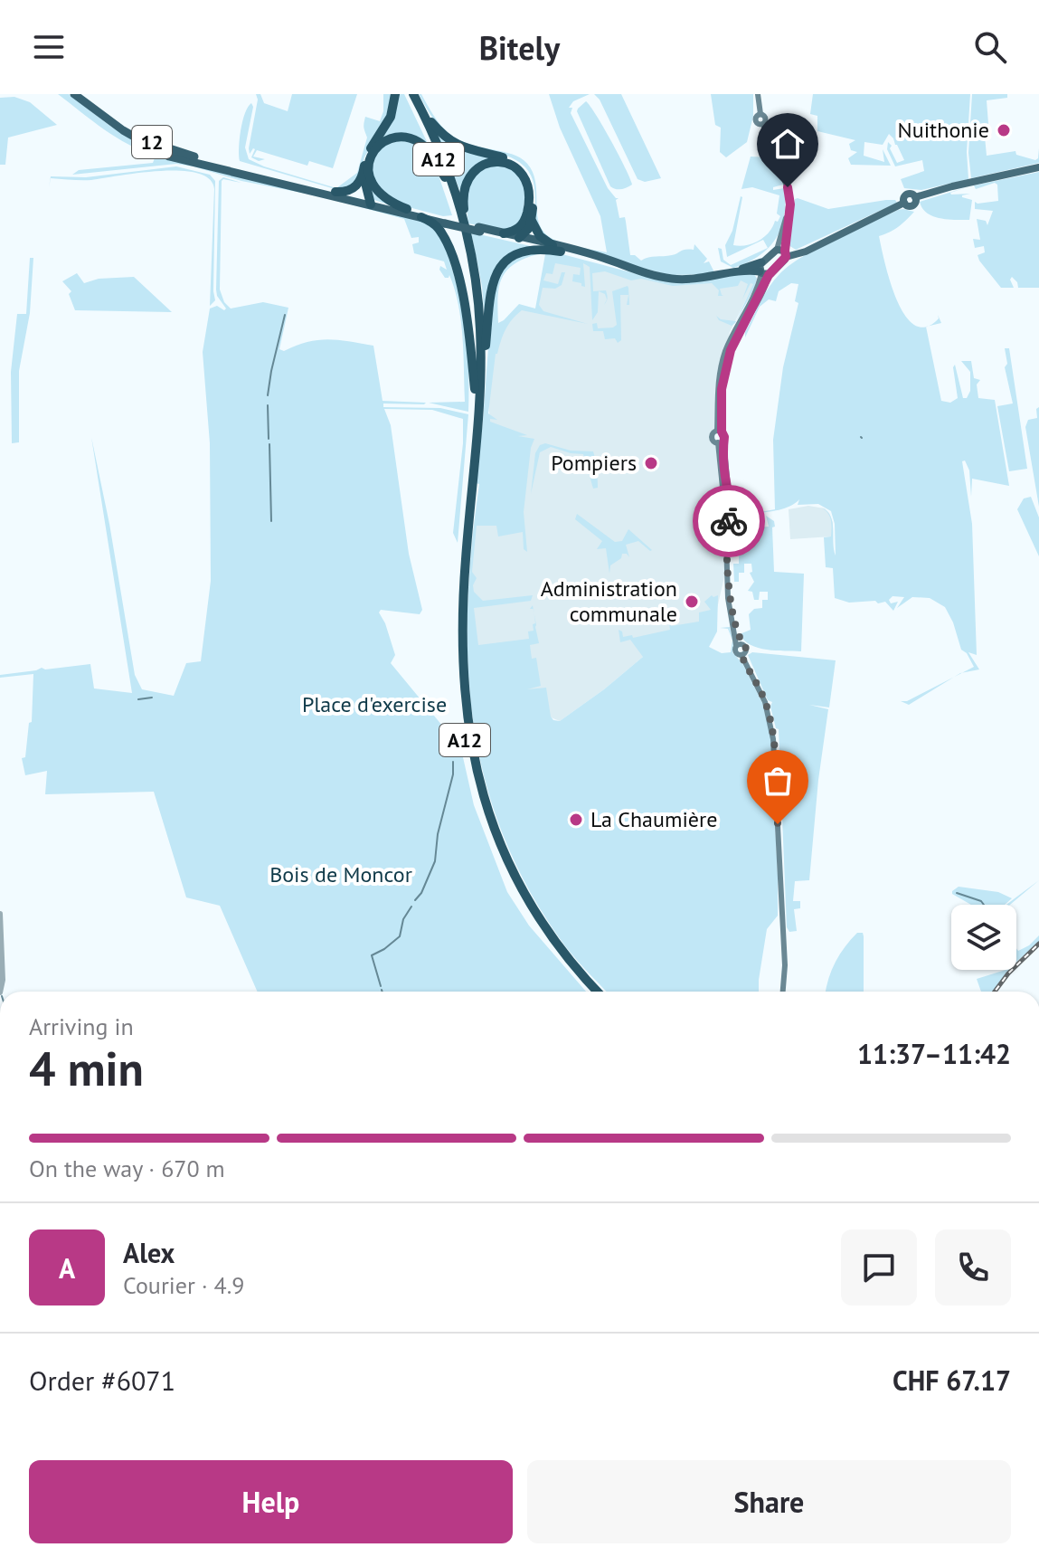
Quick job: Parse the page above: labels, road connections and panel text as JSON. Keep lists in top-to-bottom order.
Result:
{
  "streets": {
    "highway": ["12", "A12"]
  },
  "parks": ["Place d'exercise", "Bois de Moncor"],
  "places": [
    "Nuithonie",
    "Pompiers",
    "Administration communale",
    "La Chaumière"
  ],
  "page": {
    "header": "Bitely",
    "heading": ["4 min", "Arriving in", "11:37–11:42"],
    "panel": [
      "Alex",
      "Courier · 4.9",
      "Order #6071",
      "CHF 67.17"
    ],
    "bar": "On the way · 670 m",
    "round": "A",
    "buttons": ["Help", "Share"]
  }
}
